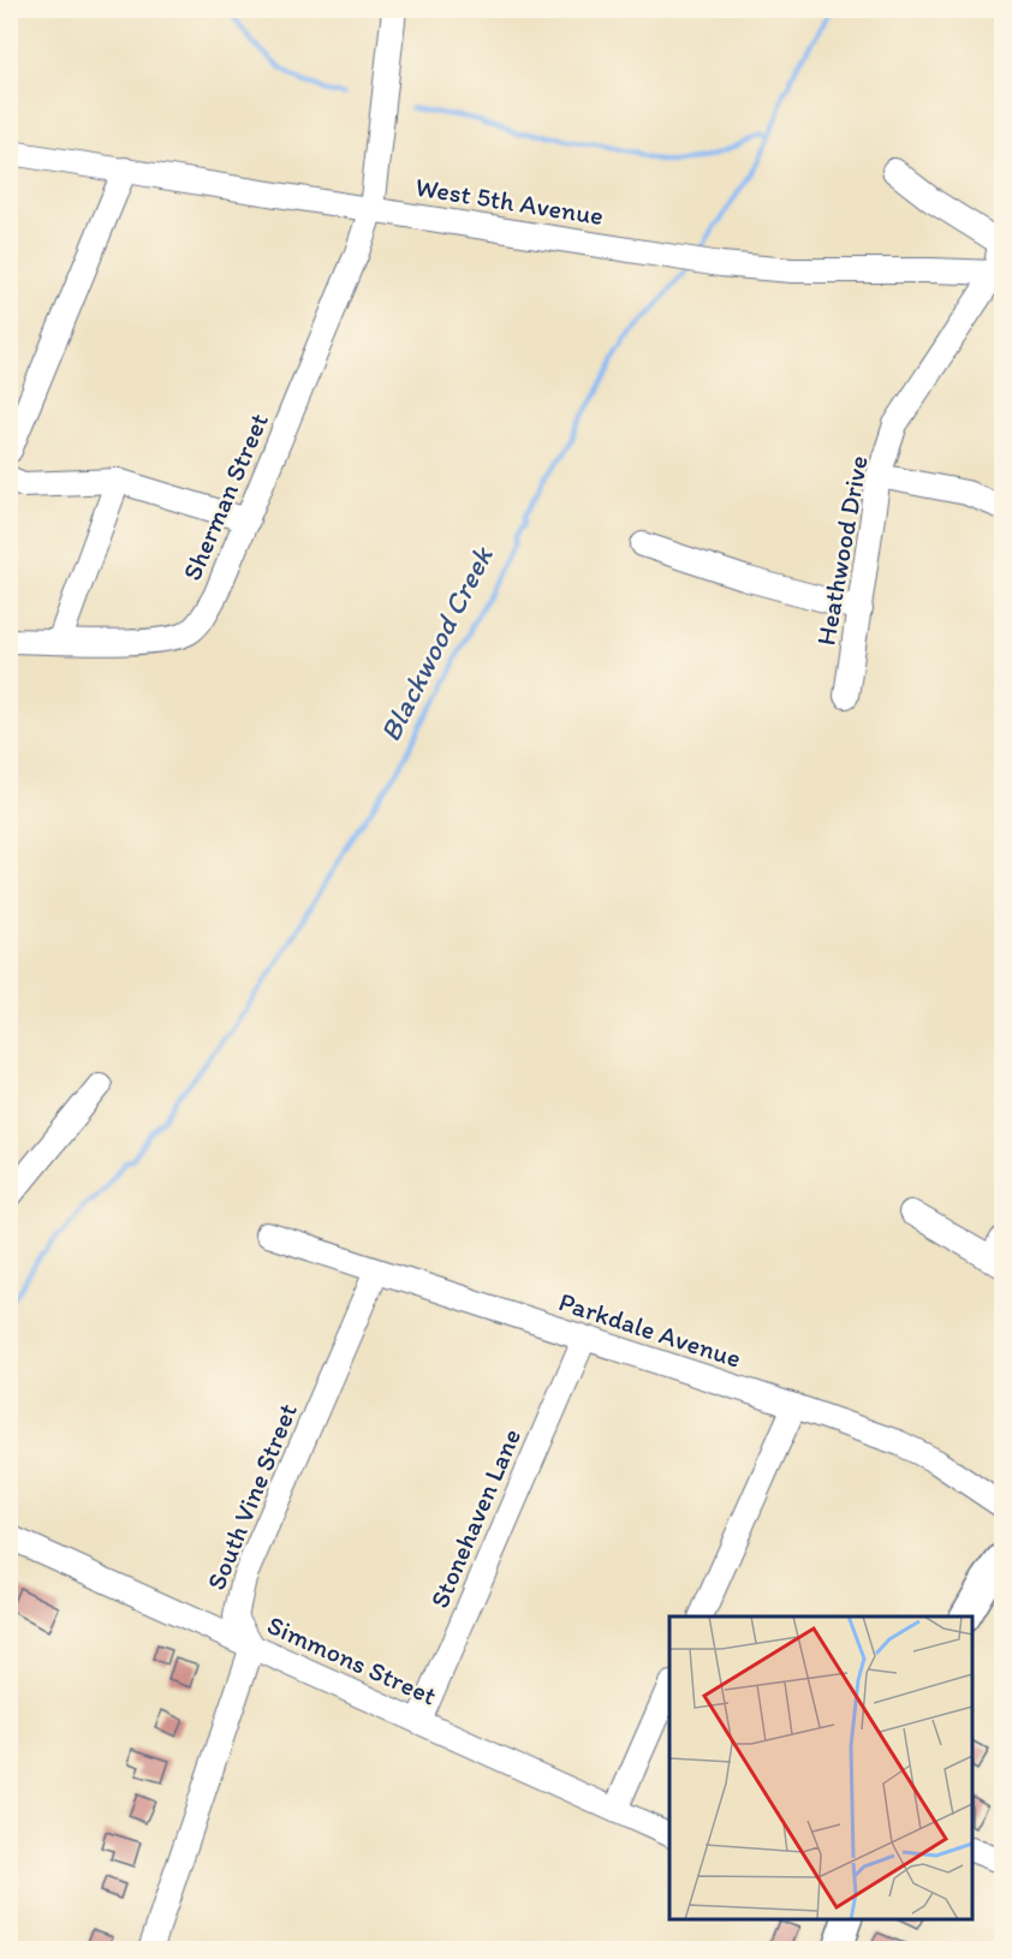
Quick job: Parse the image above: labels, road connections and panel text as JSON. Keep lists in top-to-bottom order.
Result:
{
  "streets": {
    "street": [
      "West 5th Avenue",
      "Sherman Street",
      "Heathwood Drive",
      "Parkdale Avenue",
      "South Vine Street",
      "Stonehaven Lane",
      "Simmons Street"
    ]
  },
  "crossings": [
    ["West 5th Avenue", "Sherman Street"],
    ["West 5th Avenue", "Heathwood Drive"],
    ["Parkdale Avenue", "South Vine Street"],
    ["Parkdale Avenue", "Stonehaven Lane"],
    ["South Vine Street", "Simmons Street"],
    ["Stonehaven Lane", "Simmons Street"]
  ],
  "water": ["Blackwood Creek"]
}
